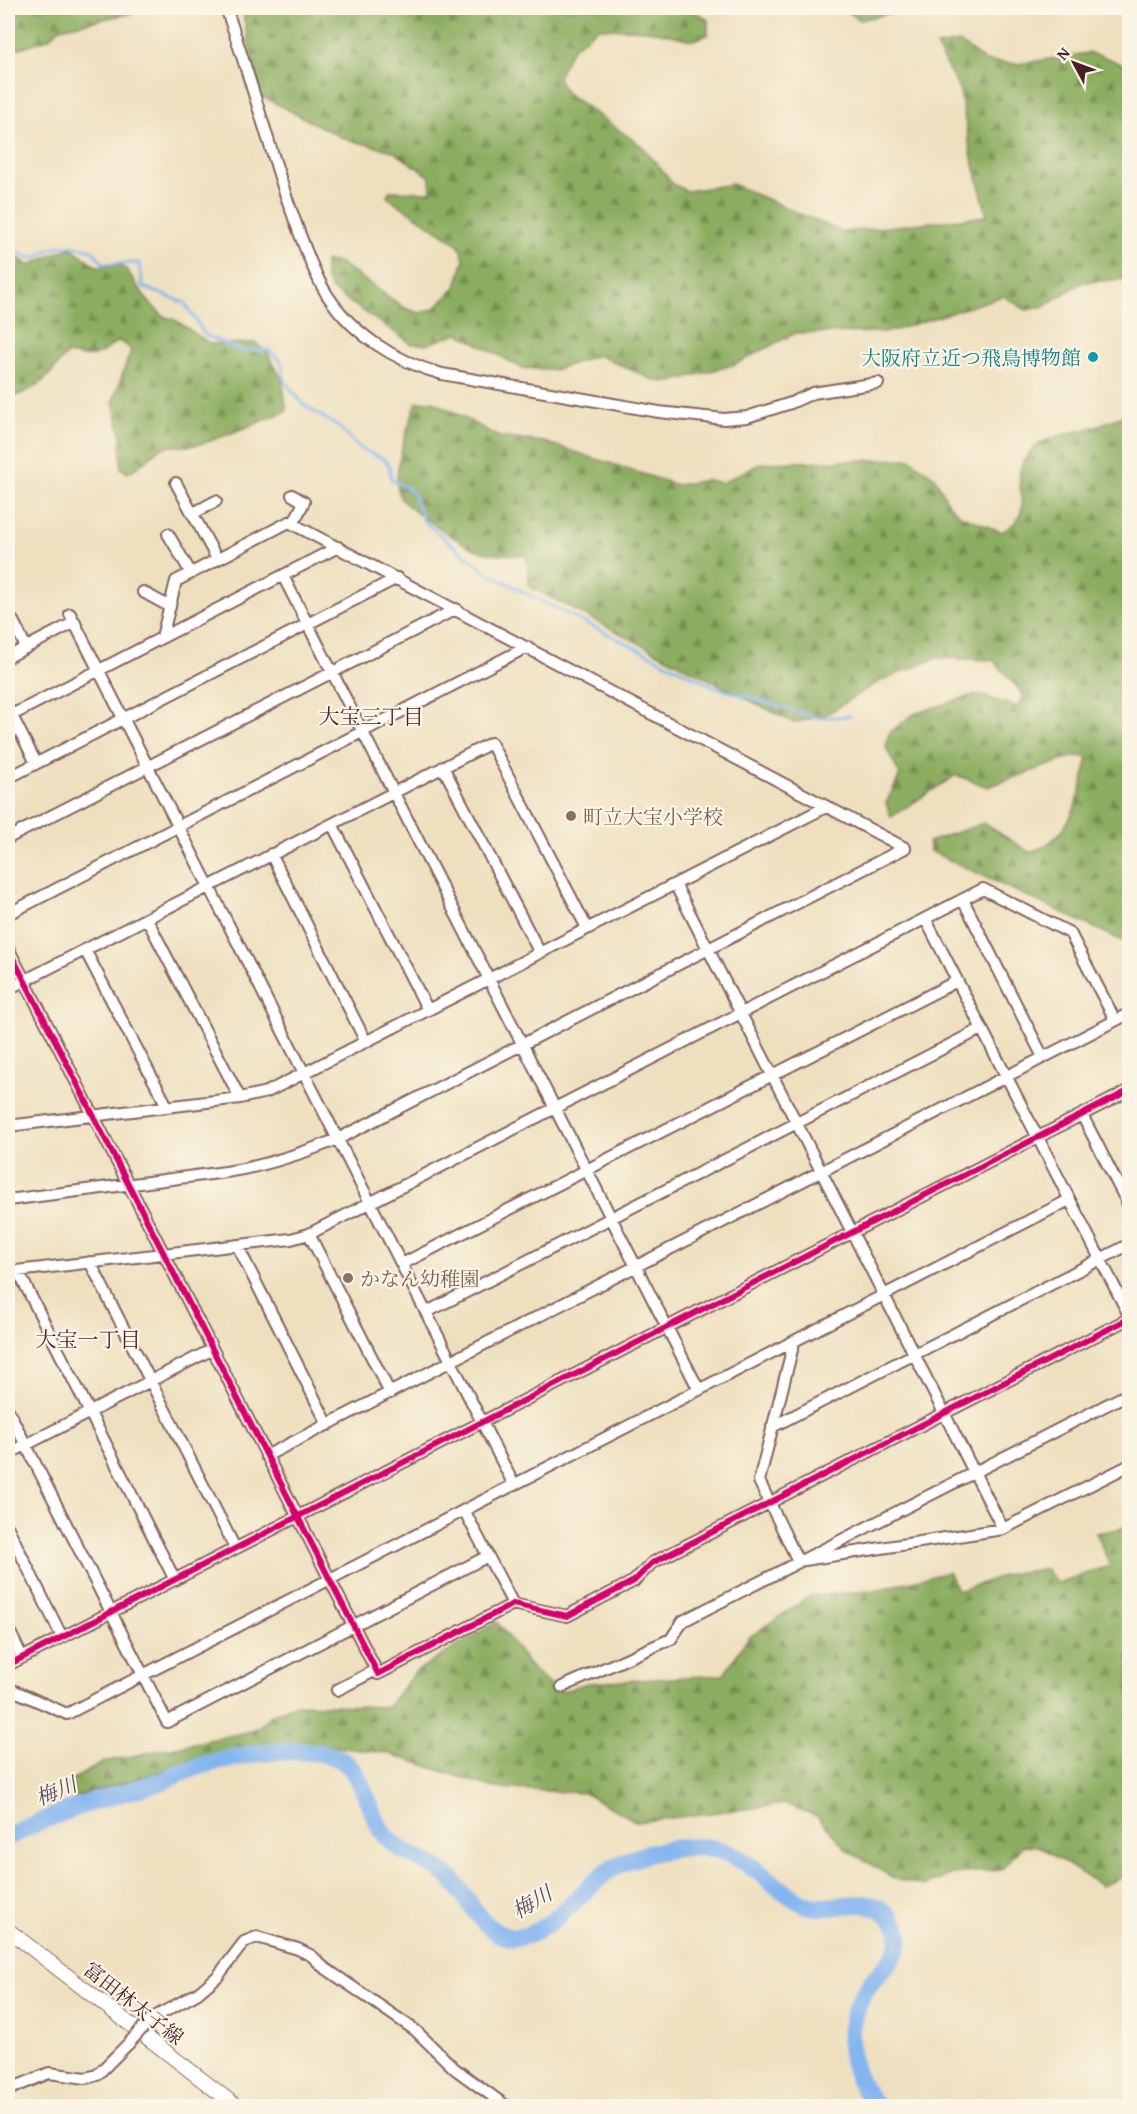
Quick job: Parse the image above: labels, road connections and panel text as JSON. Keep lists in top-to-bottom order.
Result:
{
  "streets": {
    "main road": ["富田林太子線"]
  },
  "districts": ["大宝三丁目", "大宝一丁目"],
  "water": ["梅川"],
  "places": ["大阪府立近つ飛鳥博物館", "町立大宝小学校", "かなん幼稚園"],
  "north": "top left"
}
